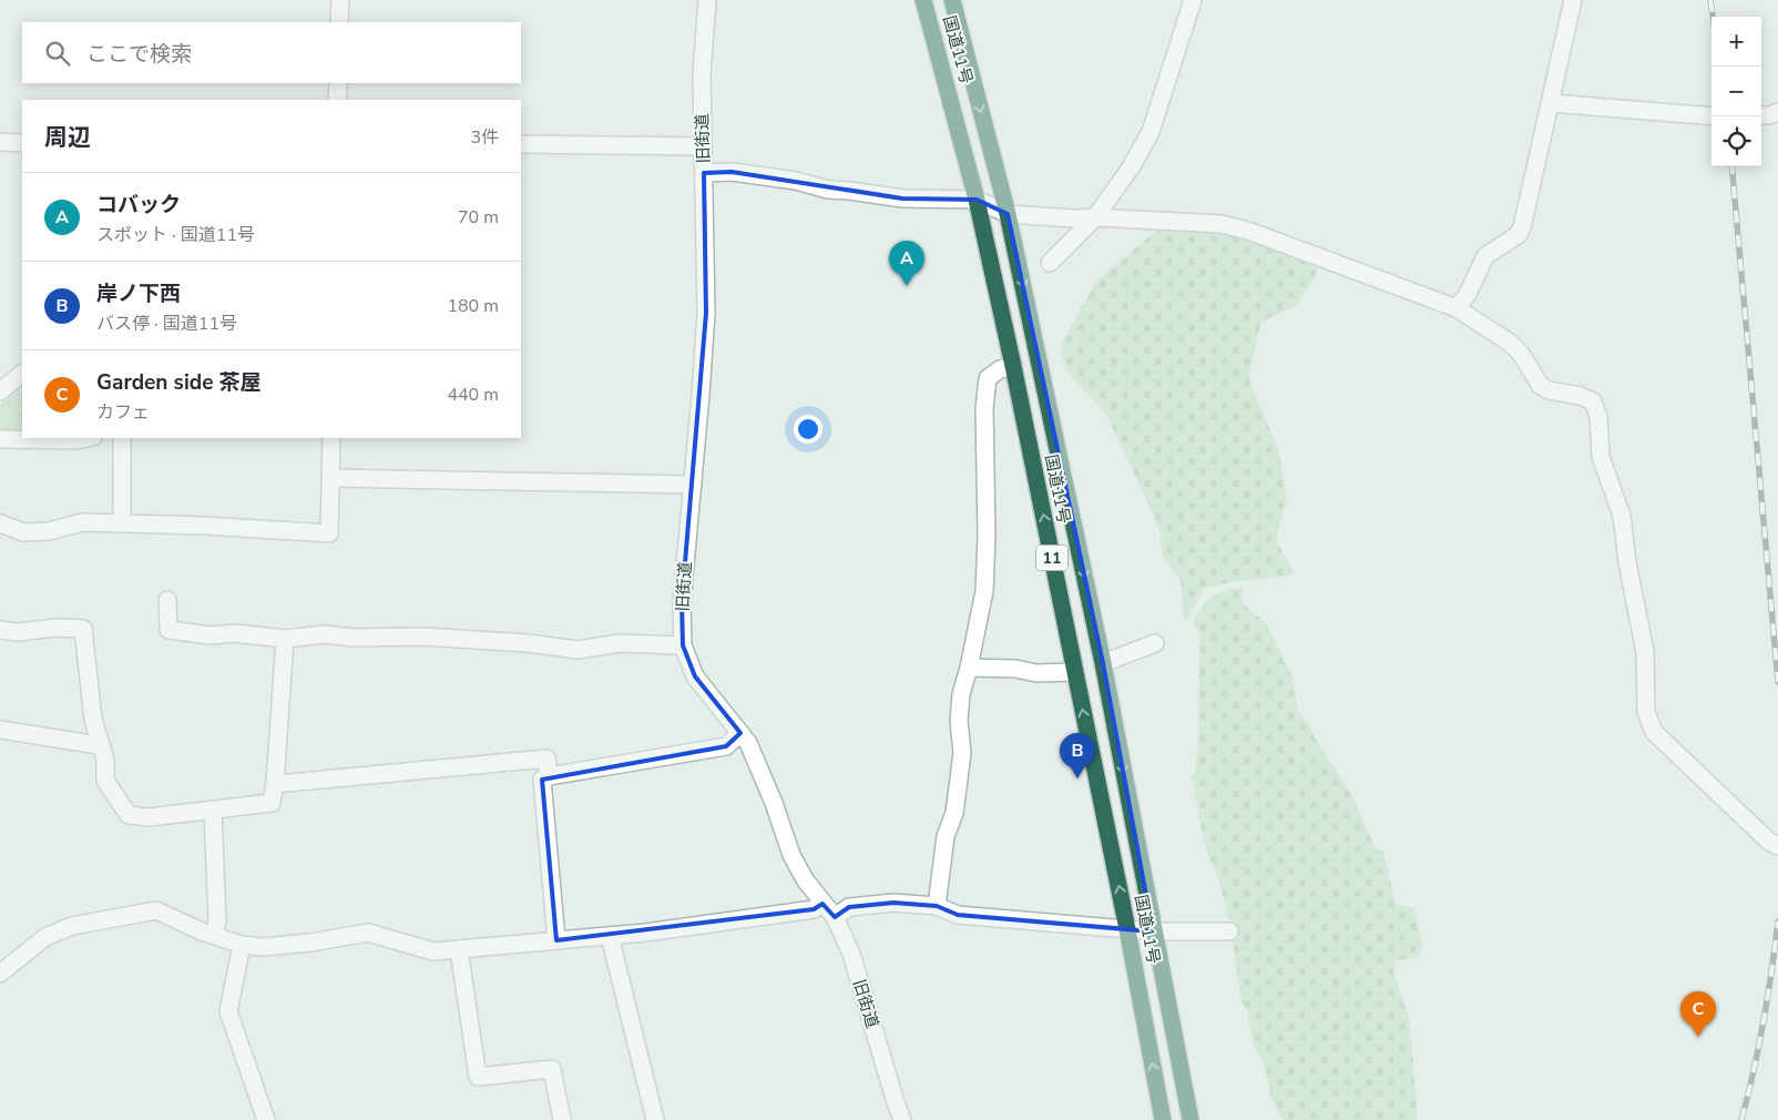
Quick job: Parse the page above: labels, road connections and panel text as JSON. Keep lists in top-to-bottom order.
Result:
{
  "streets": {
    "highway": ["国道11号", "11"],
    "street": ["旧街道"]
  },
  "page": {
    "map_buttons": ["+", "−"],
    "search": "ここで検索",
    "heading": ["周辺", "3件"],
    "list": [
      {
        "mark": "A",
        "name": "コバック",
        "note": "スポット · 国道11号",
        "value": "70 m"
      },
      {
        "mark": "B",
        "name": "岸ノ下西",
        "note": "バス停 · 国道11号",
        "value": "180 m"
      },
      {
        "mark": "C",
        "name": "Garden side 茶屋",
        "note": "カフェ",
        "value": "440 m"
      }
    ],
    "pins": ["A", "B", "C"]
  }
}
